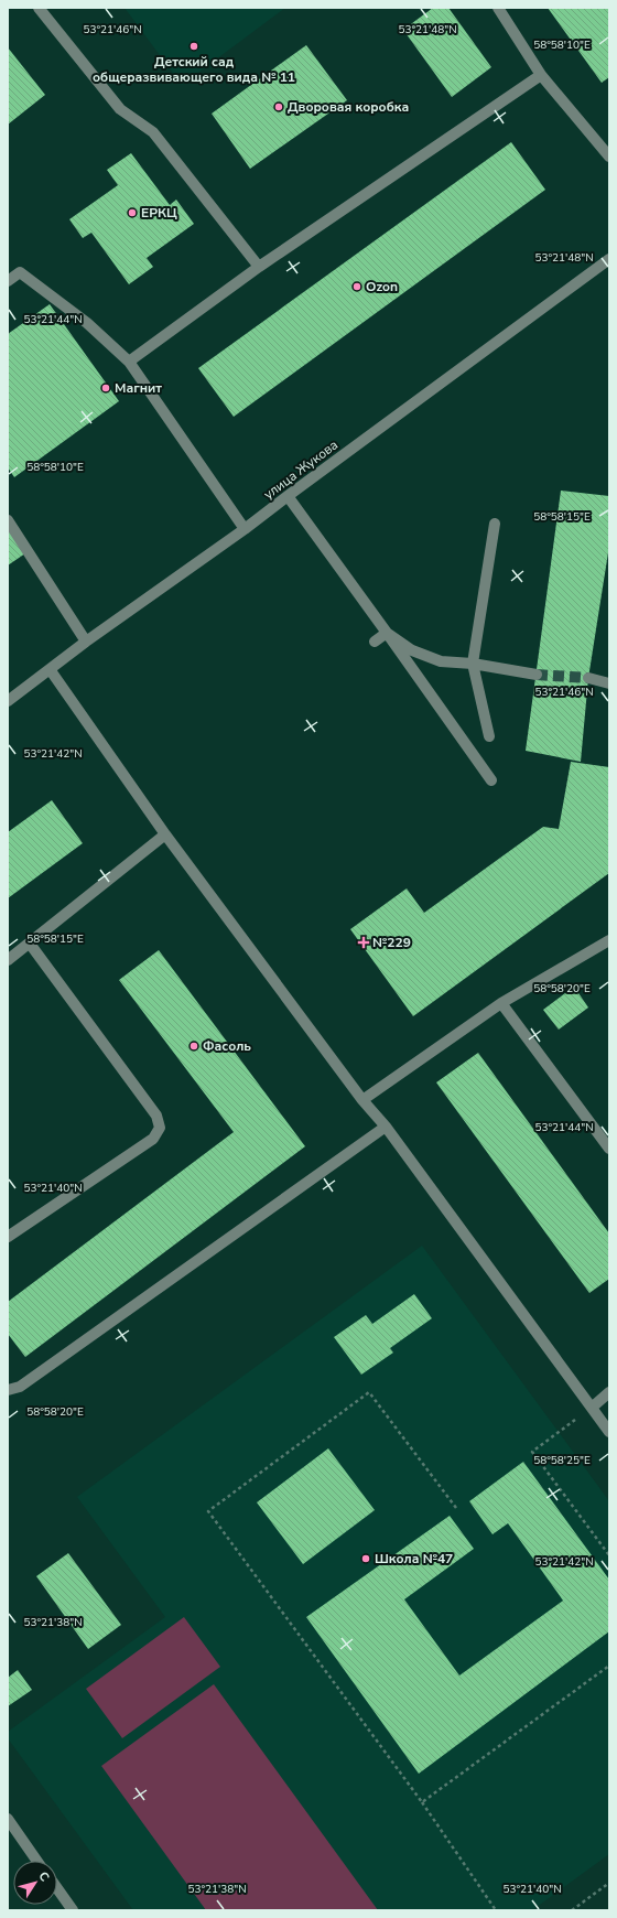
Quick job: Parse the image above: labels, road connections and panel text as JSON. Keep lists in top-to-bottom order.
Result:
{
  "streets": {
    "street": ["улица Жукова"]
  },
  "places": {
    "other": [
      "Детский сад общеразвивающего вида № 11",
      "Дворовая коробка",
      "ЕРКЦ",
      "Ozon",
      "Магнит",
      "Фасоль",
      "Школа №47"
    ],
    "health": ["№229"]
  },
  "north": "top right",
  "coordinates": [
    "53°21'46\"N",
    "53°21'48\"N",
    "58°58'10\"E",
    "53°21'44\"N",
    "58°58'15\"E",
    "53°21'42\"N",
    "58°58'20\"E",
    "53°21'40\"N",
    "58°58'25\"E",
    "53°21'38\"N"
  ]
}
